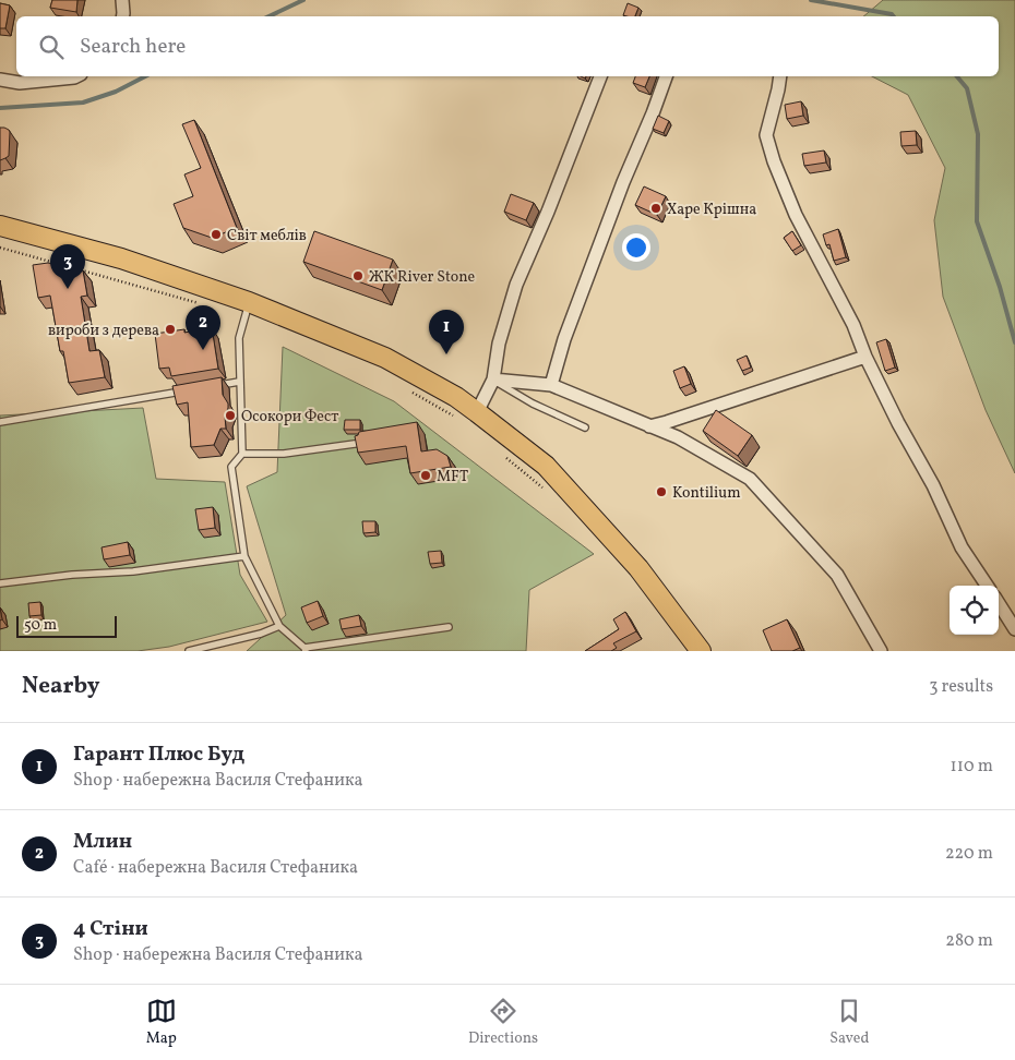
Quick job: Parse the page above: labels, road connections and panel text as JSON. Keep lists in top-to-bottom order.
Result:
{
  "places": [
    "Харе Крішна",
    "Світ меблів",
    "ЖК River Stone",
    "вироби з дерева",
    "Осокори Фест",
    "MFT",
    "Kontilium"
  ],
  "scale_bar": "50 m",
  "page": {
    "search": "Search here",
    "pins": ["3", "2", "1"],
    "scale": "50 m",
    "heading": ["Nearby", "3 results"],
    "list": [
      {
        "mark": "1",
        "name": "Гарант Плюс Буд",
        "note": "Shop · набережна Василя Стефаника",
        "value": "110 m"
      },
      {
        "mark": "2",
        "name": "Млин",
        "note": "Café · набережна Василя Стефаника",
        "value": "220 m"
      },
      {
        "mark": "3",
        "name": "4 Стіни",
        "note": "Shop · набережна Василя Стефаника",
        "value": "280 m"
      }
    ],
    "nav": ["Map", "Directions", "Saved"]
  }
}
